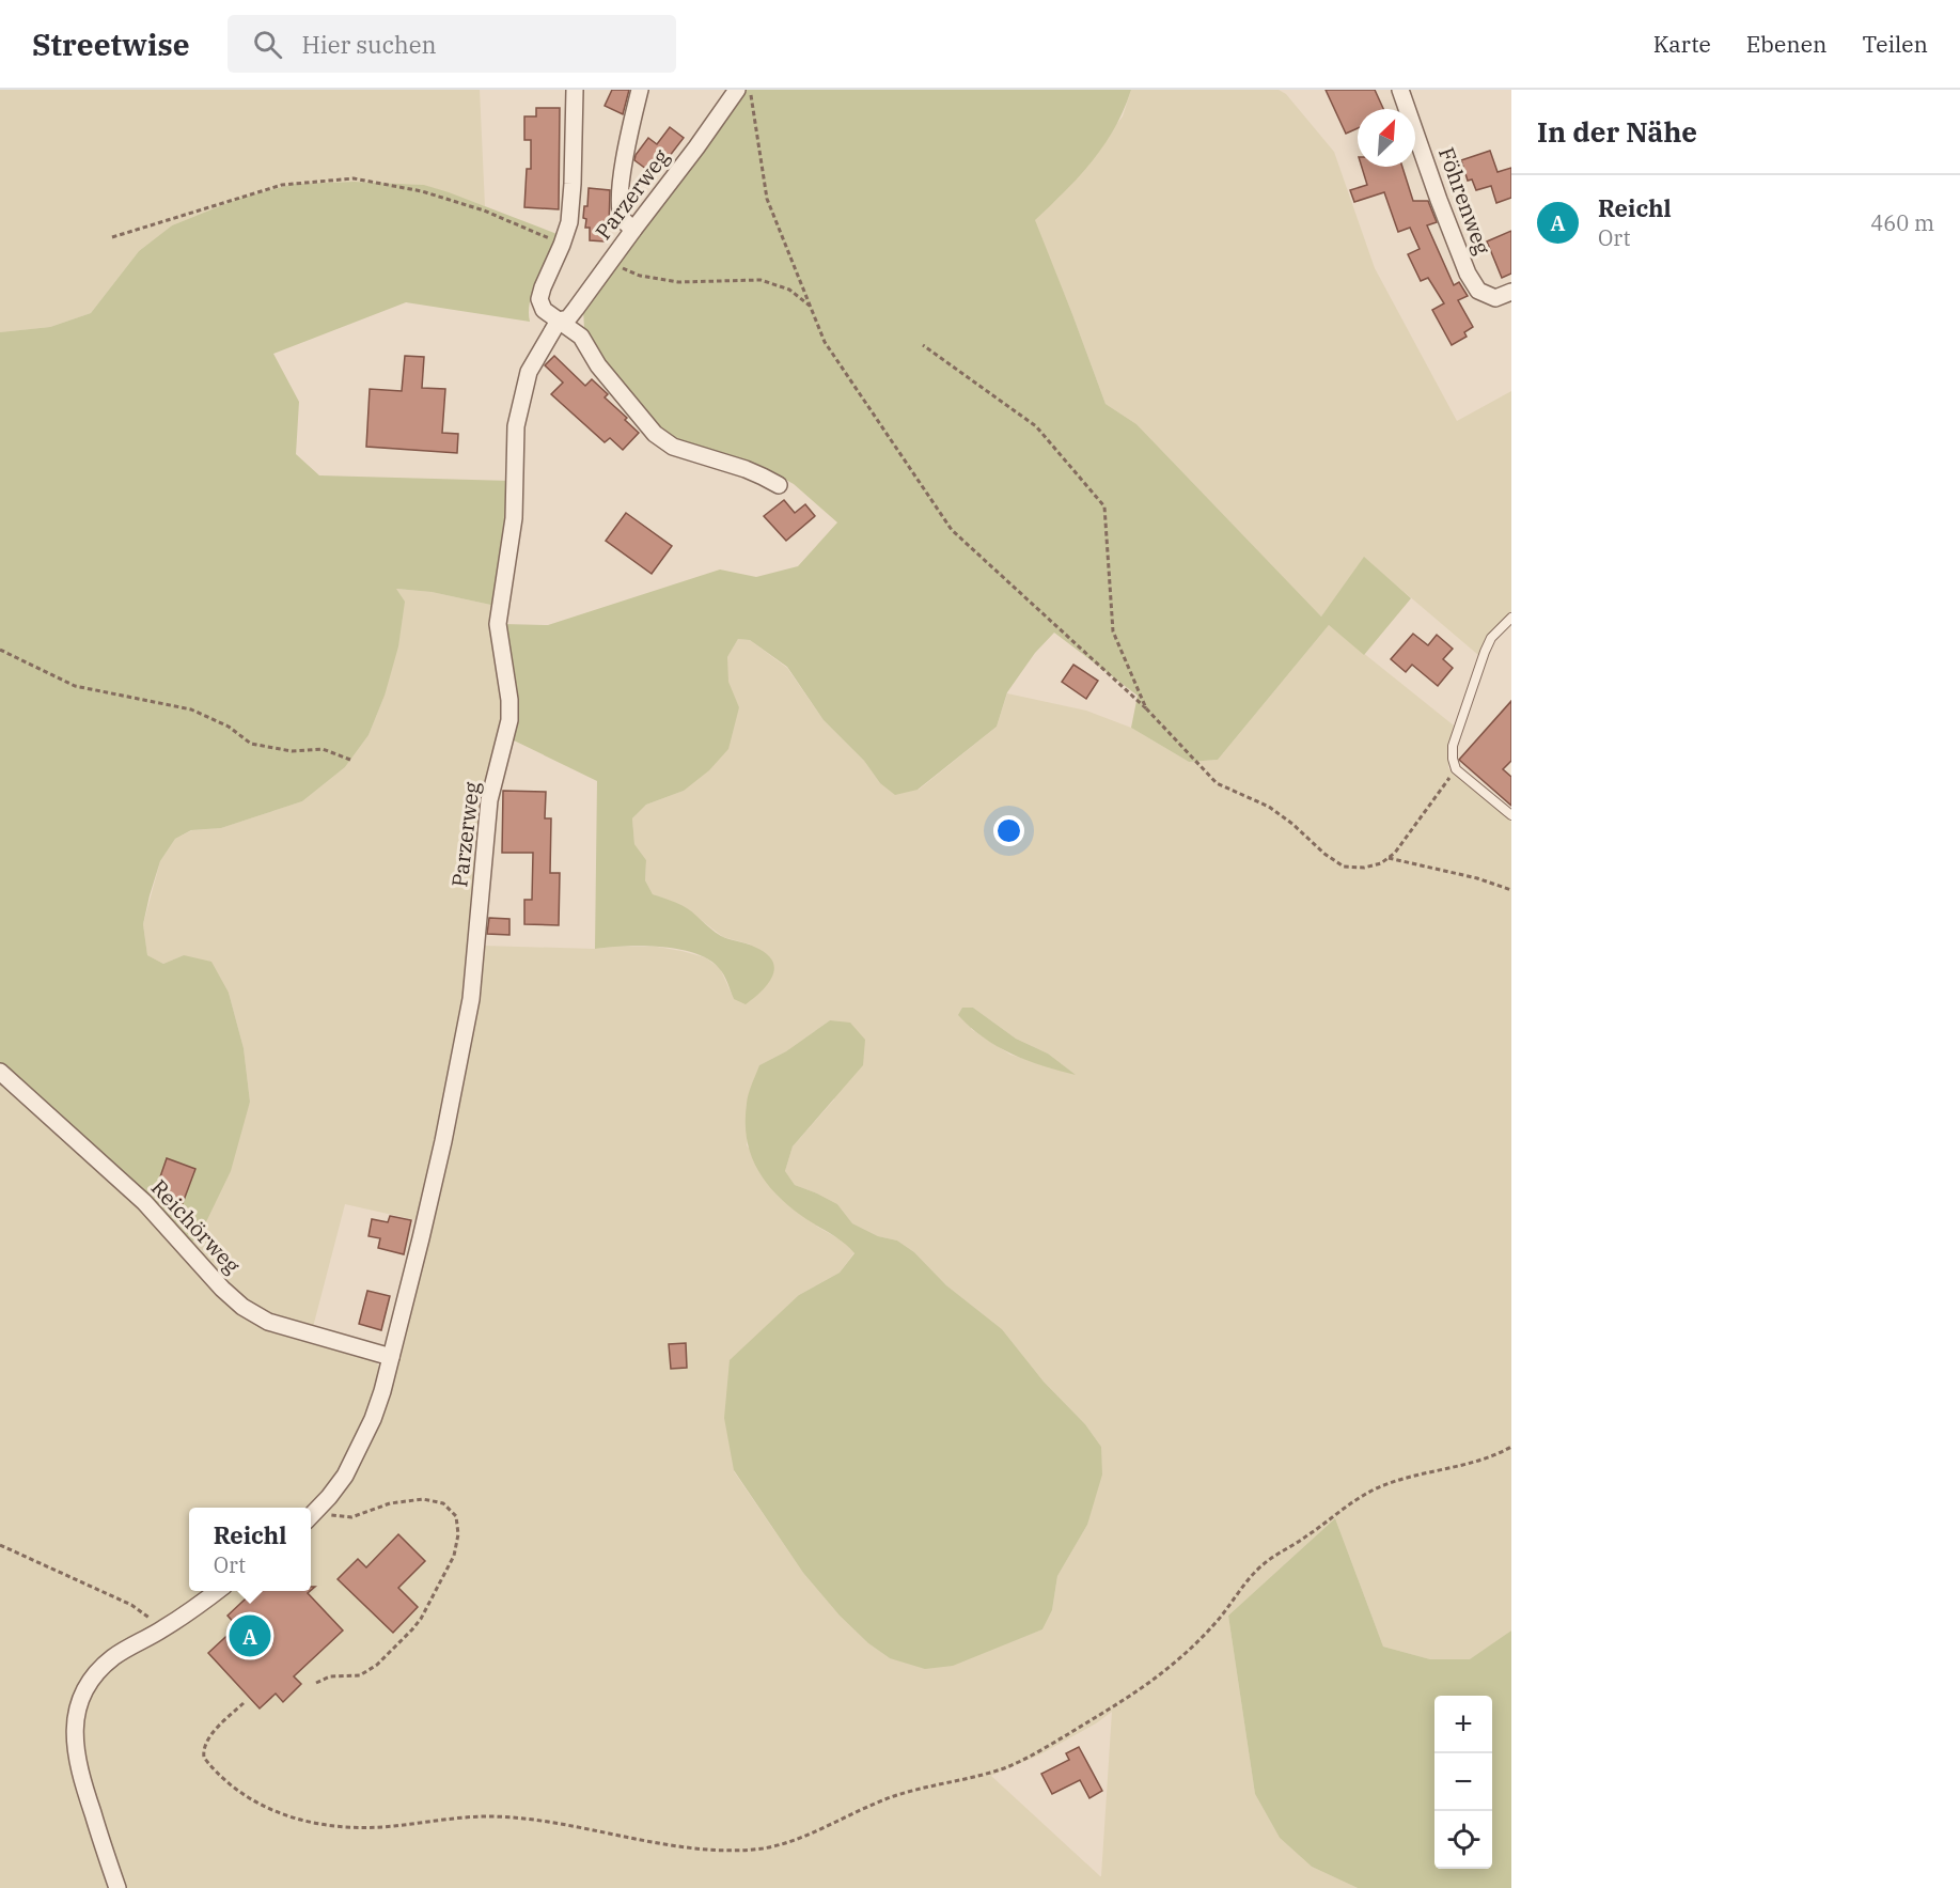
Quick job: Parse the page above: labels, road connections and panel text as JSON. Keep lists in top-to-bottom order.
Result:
{
  "streets": {
    "street": ["Parzerweg", "Föhrenweg", "Reichörweg"]
  },
  "crossings": [
    ["Parzerweg", "Reichörweg"]
  ],
  "north": "top right",
  "page": {
    "header": "Streetwise",
    "search": "Hier suchen",
    "nav": ["Karte", "Ebenen", "Teilen"],
    "heading": "In der Nähe",
    "list": [
      {
        "mark": "A",
        "name": "Reichl",
        "note": "Ort",
        "value": "460 m"
      }
    ],
    "popup": ["Reichl", "Ort"],
    "pins": "A",
    "map_buttons": ["+", "−"]
  }
}
